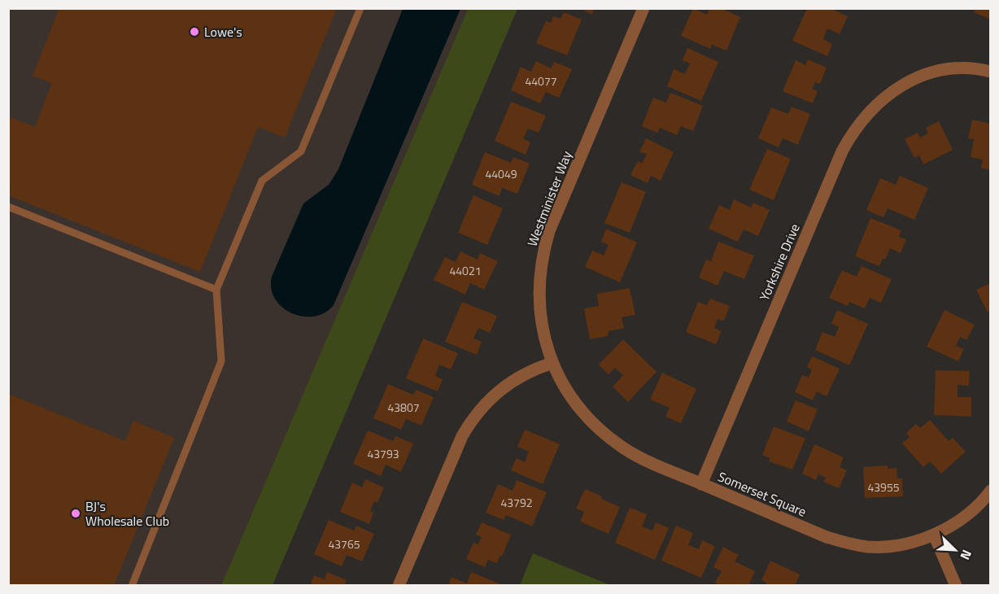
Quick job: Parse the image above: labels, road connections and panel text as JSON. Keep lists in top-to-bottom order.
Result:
{
  "streets": {
    "street": ["Westminister Way", "Yorkshire Drive", "Somerset Square"]
  },
  "crossings": [
    ["Westminister Way", "Somerset Square"],
    ["Yorkshire Drive", "Somerset Square"]
  ],
  "places": ["Lowe's", "BJ's Wholesale Club"],
  "house_numbers": [
    "44077",
    "44049",
    "44021",
    "43807",
    "43793",
    "43955",
    "43792",
    "43765"
  ],
  "north": "bottom right"
}
